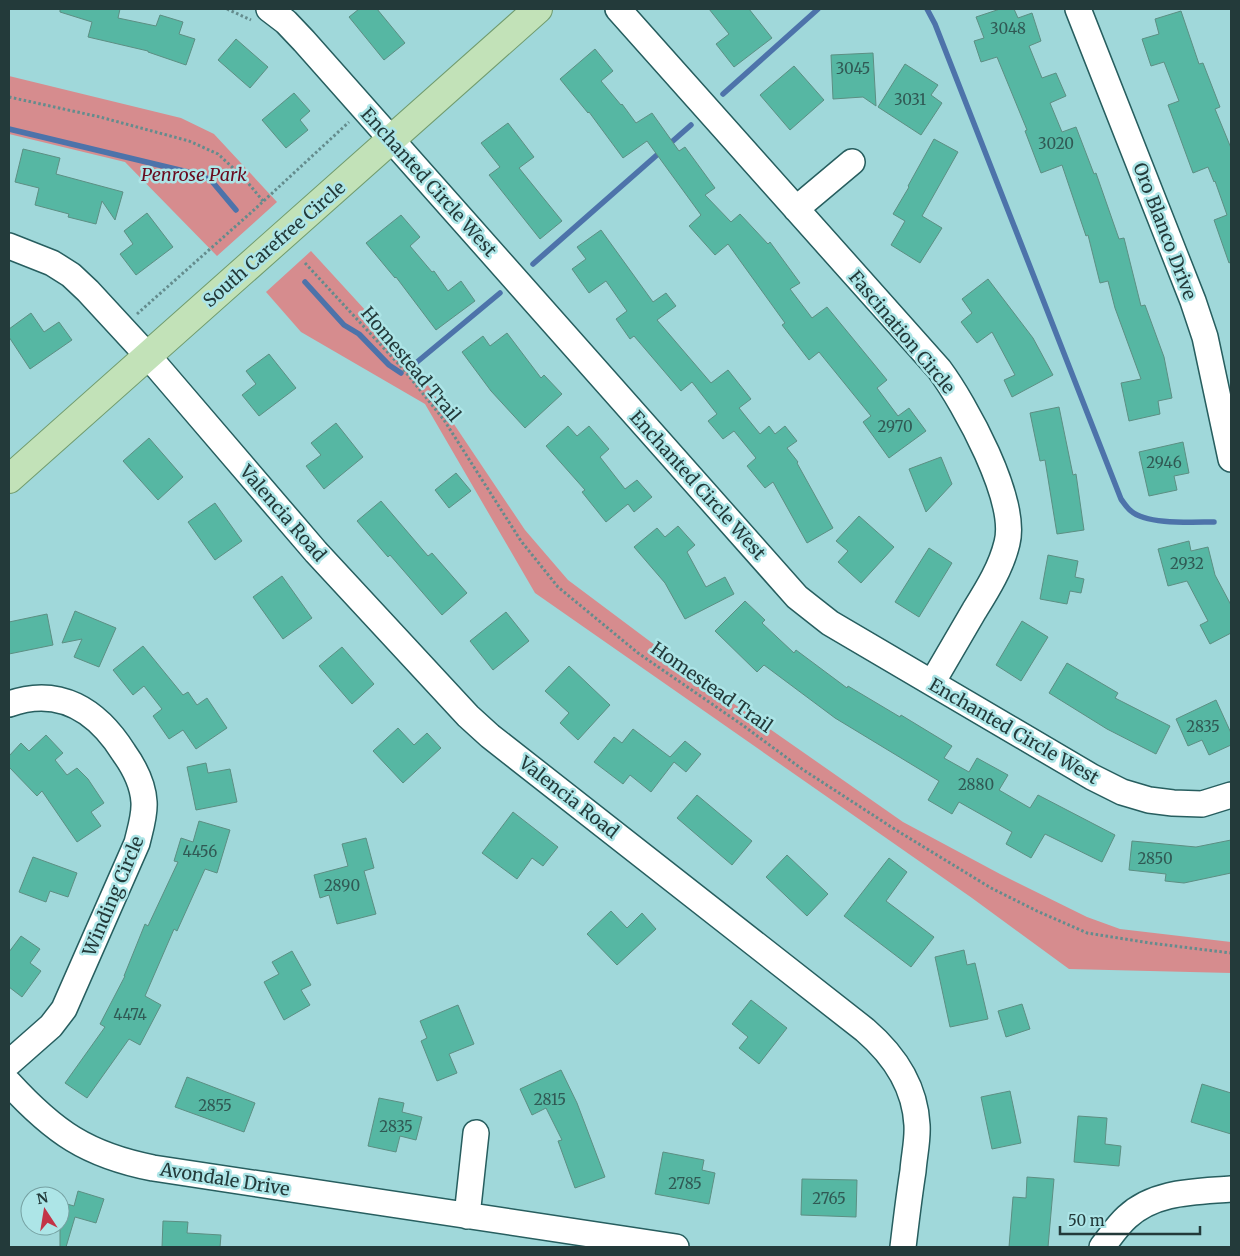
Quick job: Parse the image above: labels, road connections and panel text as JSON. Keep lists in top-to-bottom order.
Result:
{
  "streets": {
    "main road": ["South Carefree Circle"],
    "street": [
      "Enchanted Circle West",
      "Oro Blanco Drive",
      "Fascination Circle",
      "Valencia Road",
      "Winding Circle",
      "Avondale Drive"
    ],
    "path": ["Homestead Trail"]
  },
  "crossings": [
    ["Enchanted Circle West", "South Carefree Circle"],
    ["Enchanted Circle West", "Fascination Circle"],
    ["South Carefree Circle", "Valencia Road"]
  ],
  "parks": ["Penrose Park"],
  "house_numbers": [
    "3048",
    "3045",
    "3031",
    "3020",
    "2970",
    "2946",
    "2932",
    "2835",
    "2880",
    "4456",
    "2850",
    "2890",
    "4474",
    "2815",
    "2855",
    "2835",
    "2785",
    "2765"
  ],
  "scale_bar": "50 m",
  "north": "top"
}
